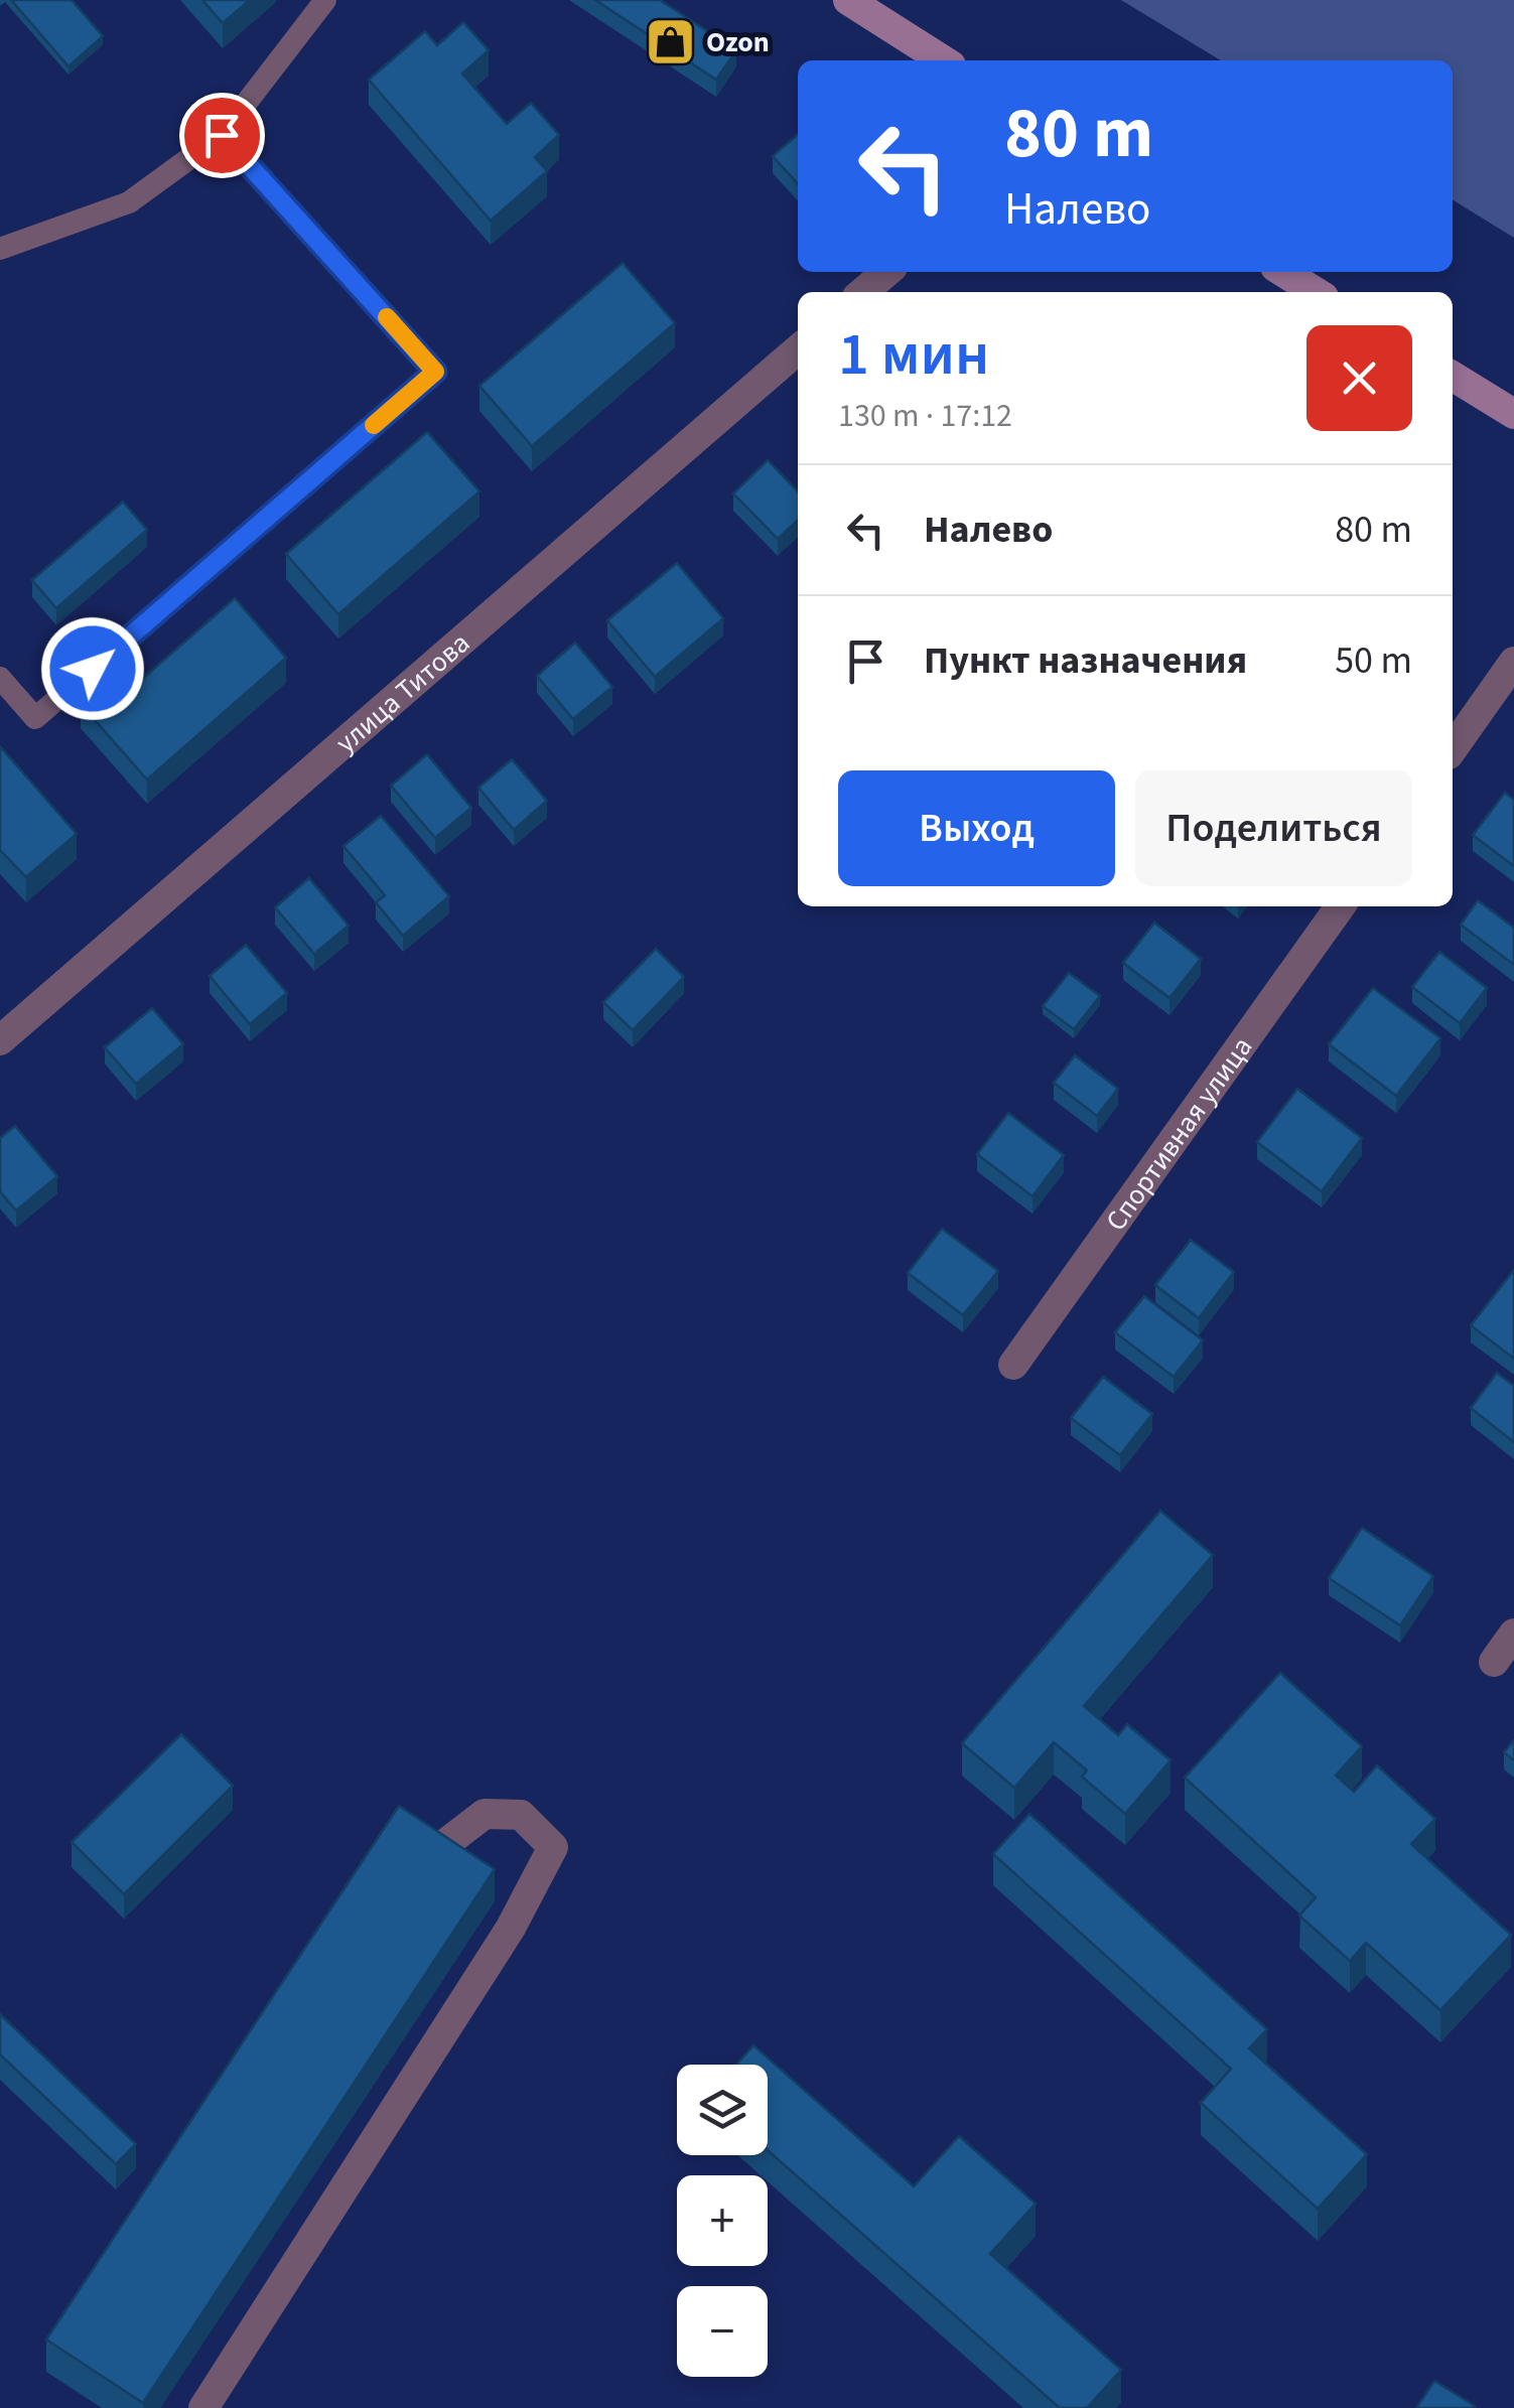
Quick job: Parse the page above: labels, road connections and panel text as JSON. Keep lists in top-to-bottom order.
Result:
{
  "streets": {
    "street": ["улица Титова", "Спортивная улица"]
  },
  "places": {
    "shop": ["Ozon"]
  },
  "page": {
    "turn": ["80 m", "Налево"],
    "heading": ["1 мин", "130 m · 17:12"],
    "list": [
      {
        "name": "Налево",
        "value": "80 m"
      },
      {
        "name": "Пункт назначения",
        "value": "50 m"
      }
    ],
    "buttons": ["Выход", "Поделиться"],
    "map_buttons": ["+", "−"]
  }
}
